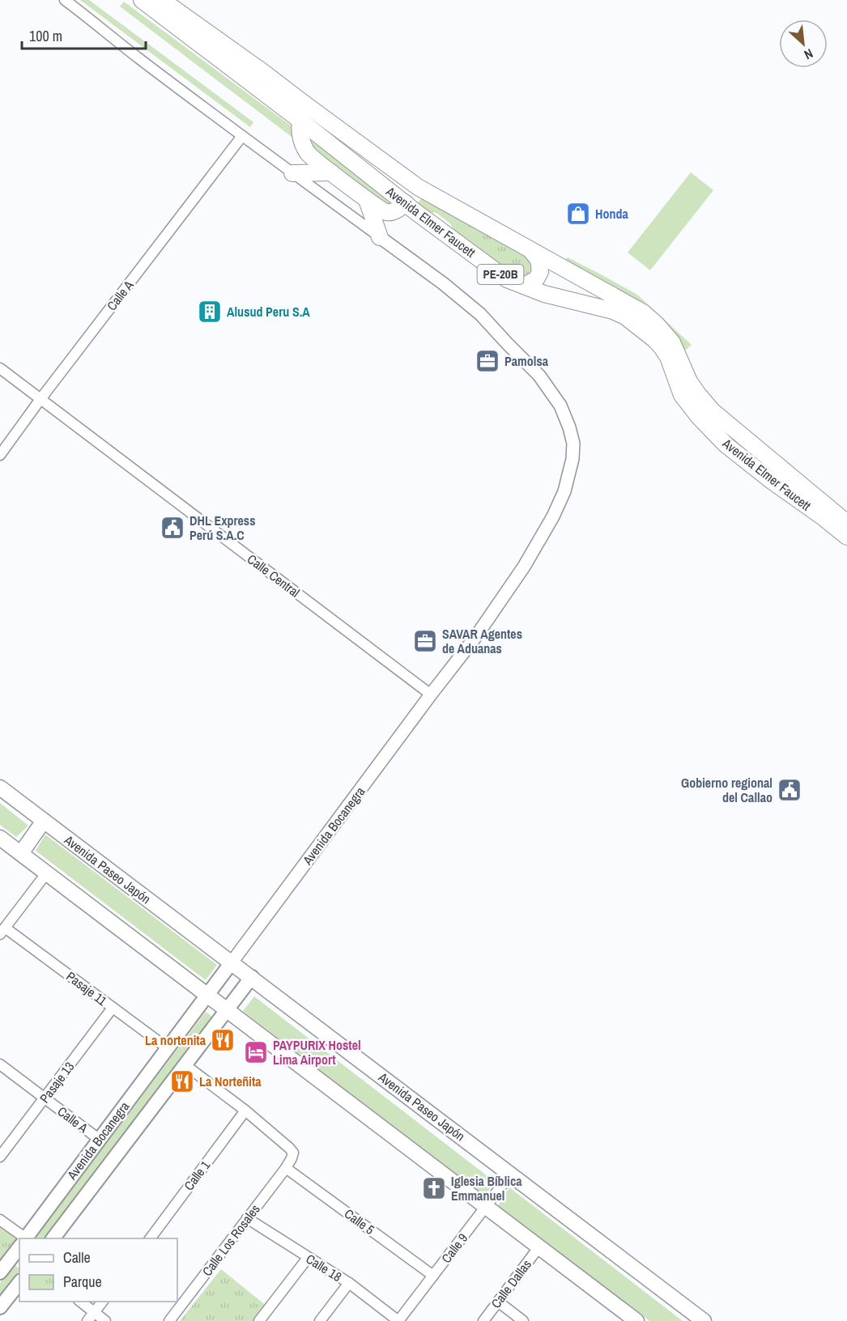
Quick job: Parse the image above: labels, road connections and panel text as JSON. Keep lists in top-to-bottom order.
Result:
{
  "streets": {
    "highway": ["Avenida Elmer Faucett", "PE-20B"],
    "main road": ["Avenida Bocanegra", "Avenida Paseo Japón"],
    "street": [
      "Calle A",
      "Calle Central",
      "Pasaje 11",
      "Pasaje 13",
      "Calle 1",
      "Calle 5",
      "Calle Los Rosales",
      "Calle 9",
      "Calle 18",
      "Calle Dallas"
    ]
  },
  "crossings": [
    ["Calle A", "Calle Central"],
    ["Calle A", "Avenida Bocanegra"],
    ["Calle A", "Pasaje 13"],
    ["Calle Central", "Avenida Bocanegra"],
    ["Avenida Bocanegra", "Avenida Paseo Japón"],
    ["Avenida Bocanegra", "Pasaje 11"],
    ["Avenida Paseo Japón", "Calle 9"],
    ["Pasaje 11", "Pasaje 13"],
    ["Calle 1", "Calle Los Rosales"],
    ["Calle 5", "Calle Los Rosales"],
    ["Calle 5", "Calle 9"],
    ["Calle Los Rosales", "Calle 18"],
    ["Calle 9", "Calle 18"]
  ],
  "places": {
    "shop": ["Honda"],
    "building": ["Alusud Peru S.A"],
    "office": ["Pamolsa", "SAVAR Agentes de Aduanas"],
    "public building": ["DHL Express Perú S.A.C", "Gobierno regional del Callao"],
    "restaurant": ["La nortenita", "La Norteñita"],
    "hotel": ["PAYPURIX Hostel Lima Airport"],
    "church": ["Iglesia Bíblica Emmanuel"]
  },
  "legend": ["Calle", "Parque"],
  "scale_bar": "100 m",
  "north": "bottom right"
}
